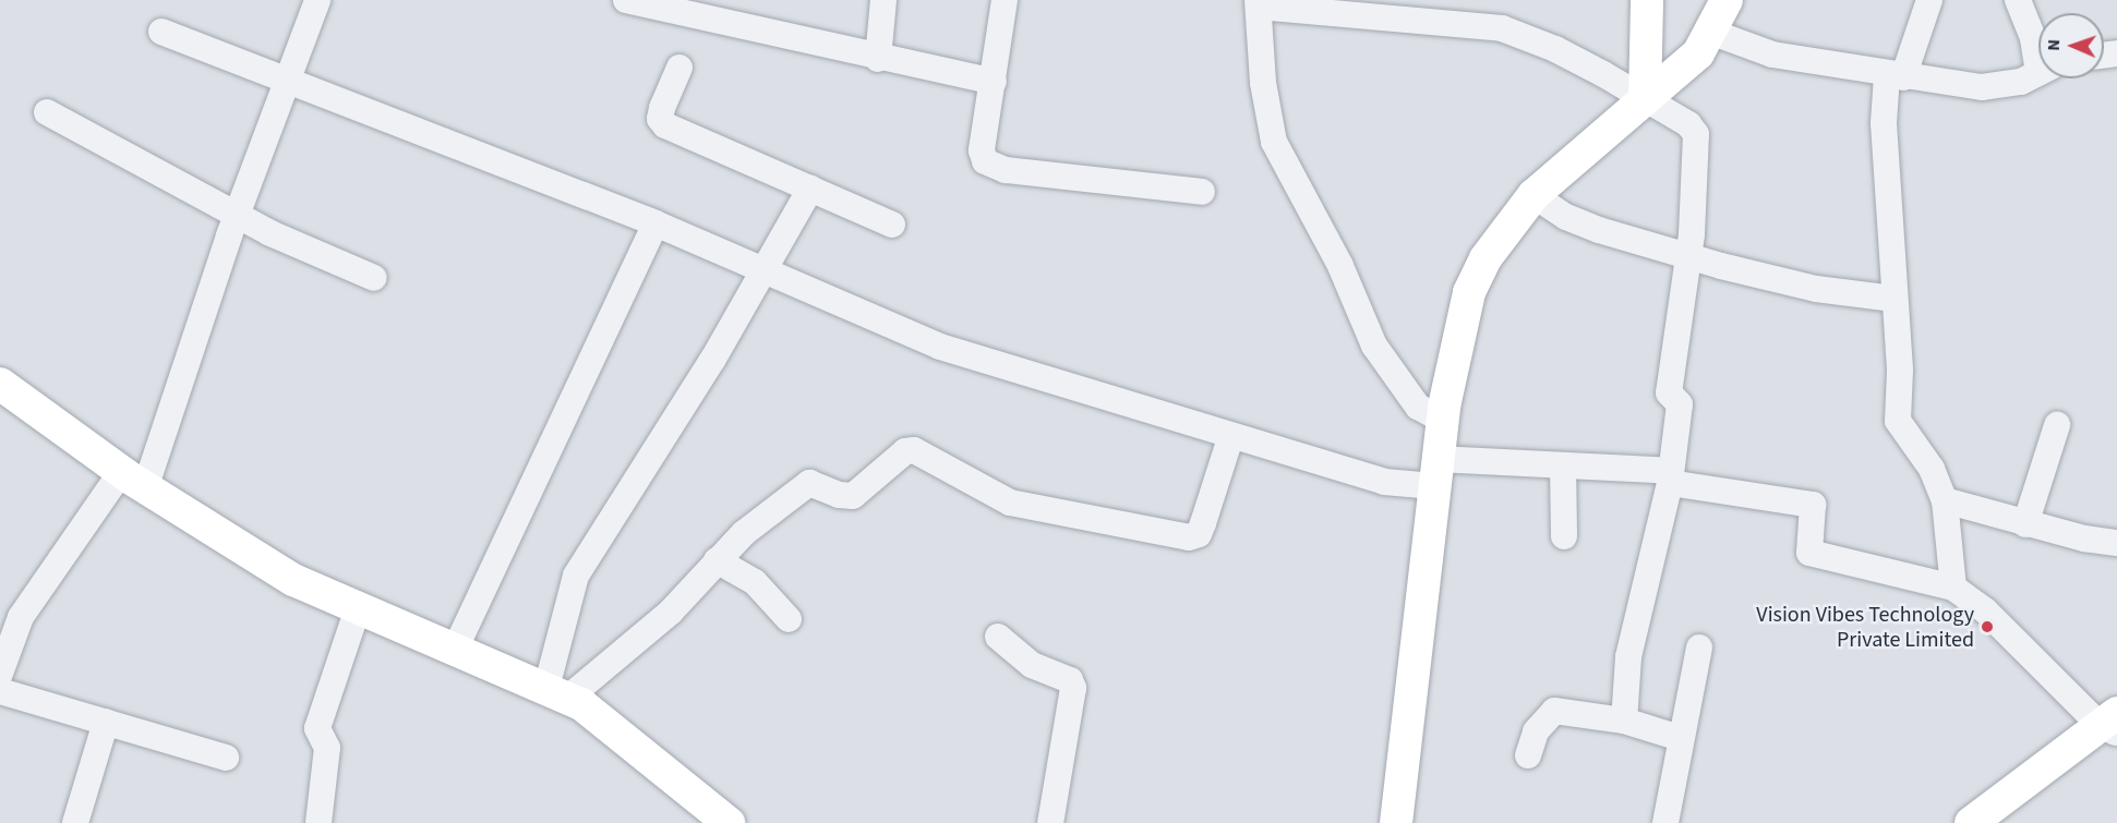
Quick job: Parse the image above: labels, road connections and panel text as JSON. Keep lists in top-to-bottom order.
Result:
{
  "places": ["Vision Vibes Technology Private Limited"],
  "north": "left"
}
